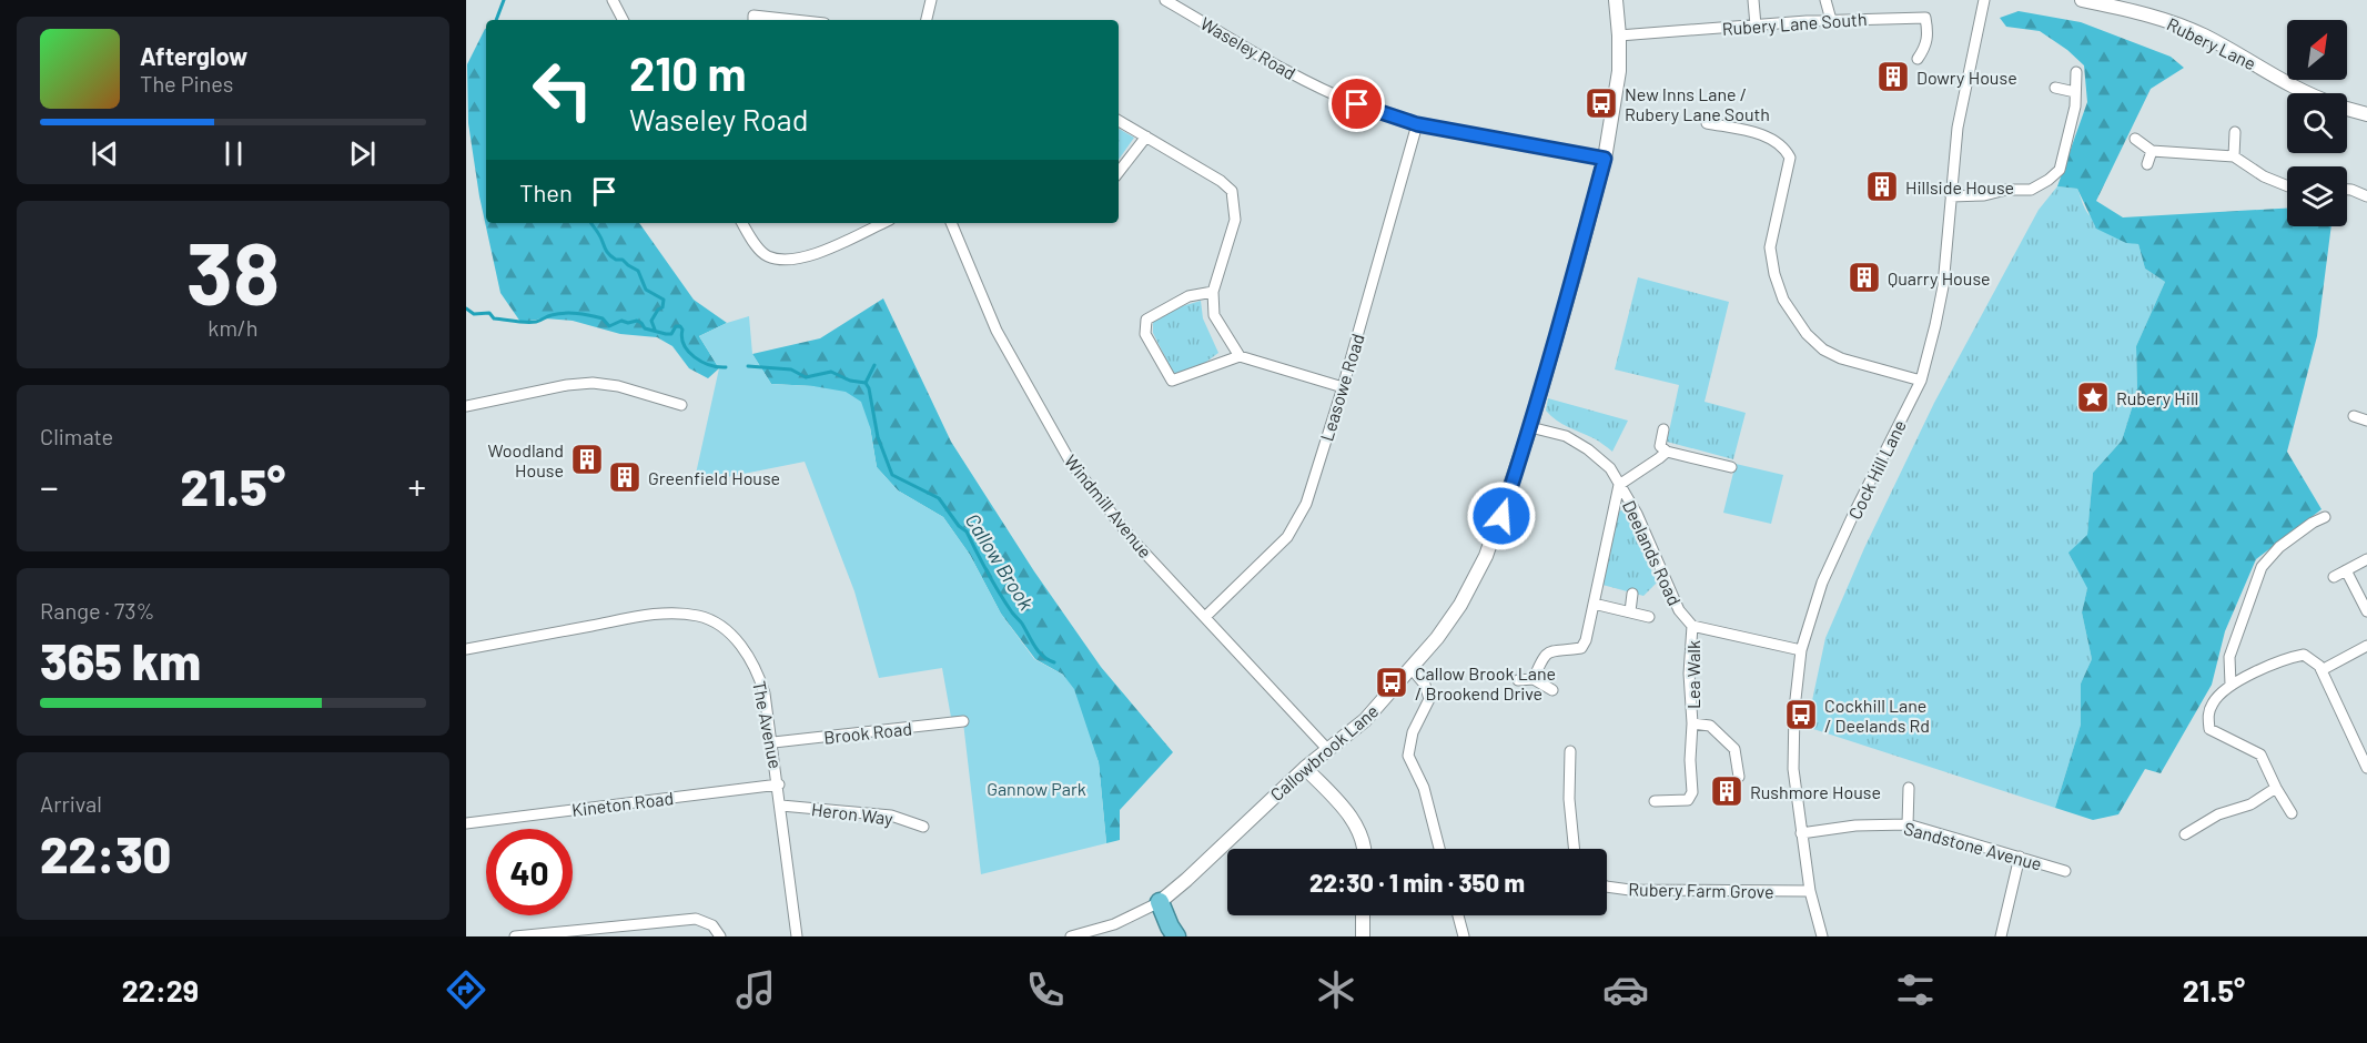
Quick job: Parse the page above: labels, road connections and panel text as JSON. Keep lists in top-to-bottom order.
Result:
{
  "streets": {
    "street": [
      "Rubery Lane South",
      "Rubery Lane",
      "Waseley Road",
      "Leasowe Road",
      "Cock Hill Lane",
      "Windmill Avenue",
      "Deelands Road",
      "Lea Walk",
      "The Avenue",
      "Brook Road",
      "Callowbrook Lane",
      "Kineton Road",
      "Heron Way",
      "Sandstone Avenue",
      "Rubery Farm Grove"
    ]
  },
  "crossings": [
    ["Rubery Lane South", "Callowbrook Lane"],
    ["Waseley Road", "Leasowe Road"],
    ["Waseley Road", "Callowbrook Lane"],
    ["Leasowe Road", "Windmill Avenue"],
    ["Cock Hill Lane", "Deelands Road"],
    ["Cock Hill Lane", "Sandstone Avenue"],
    ["Cock Hill Lane", "Rubery Farm Grove"],
    ["Windmill Avenue", "Callowbrook Lane"],
    ["Deelands Road", "Lea Walk"],
    ["Deelands Road", "Callowbrook Lane"],
    ["The Avenue", "Brook Road"],
    ["The Avenue", "Kineton Road"],
    ["The Avenue", "Heron Way"]
  ],
  "water": ["Callow Brook"],
  "parks": ["Gannow Park"],
  "places": {
    "building": [
      "Dowry House",
      "Hillside House",
      "Quarry House",
      "Woodland House",
      "Greenfield House",
      "Rushmore House"
    ],
    "bus stop": ["New Inns Lane / Rubery Lane South", "Callow Brook Lane / Brookend Drive", "Cockhill Lane / Deelands Rd"],
    "place": ["Rubery Hill"]
  },
  "north": "top right",
  "page": {
    "turn": ["210 m", "Waseley Road"],
    "song": ["Afterglow", "The Pines"],
    "then": "Then",
    "tile": [
      ["38", "km/h"],
      "Climate",
      ["Range · 73%", "365 km"],
      ["Arrival", "22:30"]
    ],
    "heat": ["−", "21.5°", "+"],
    "limit": "40",
    "trip": "22:30 · 1 min · 350 m",
    "tabs": ["22:29", "21.5°"]
  }
}
